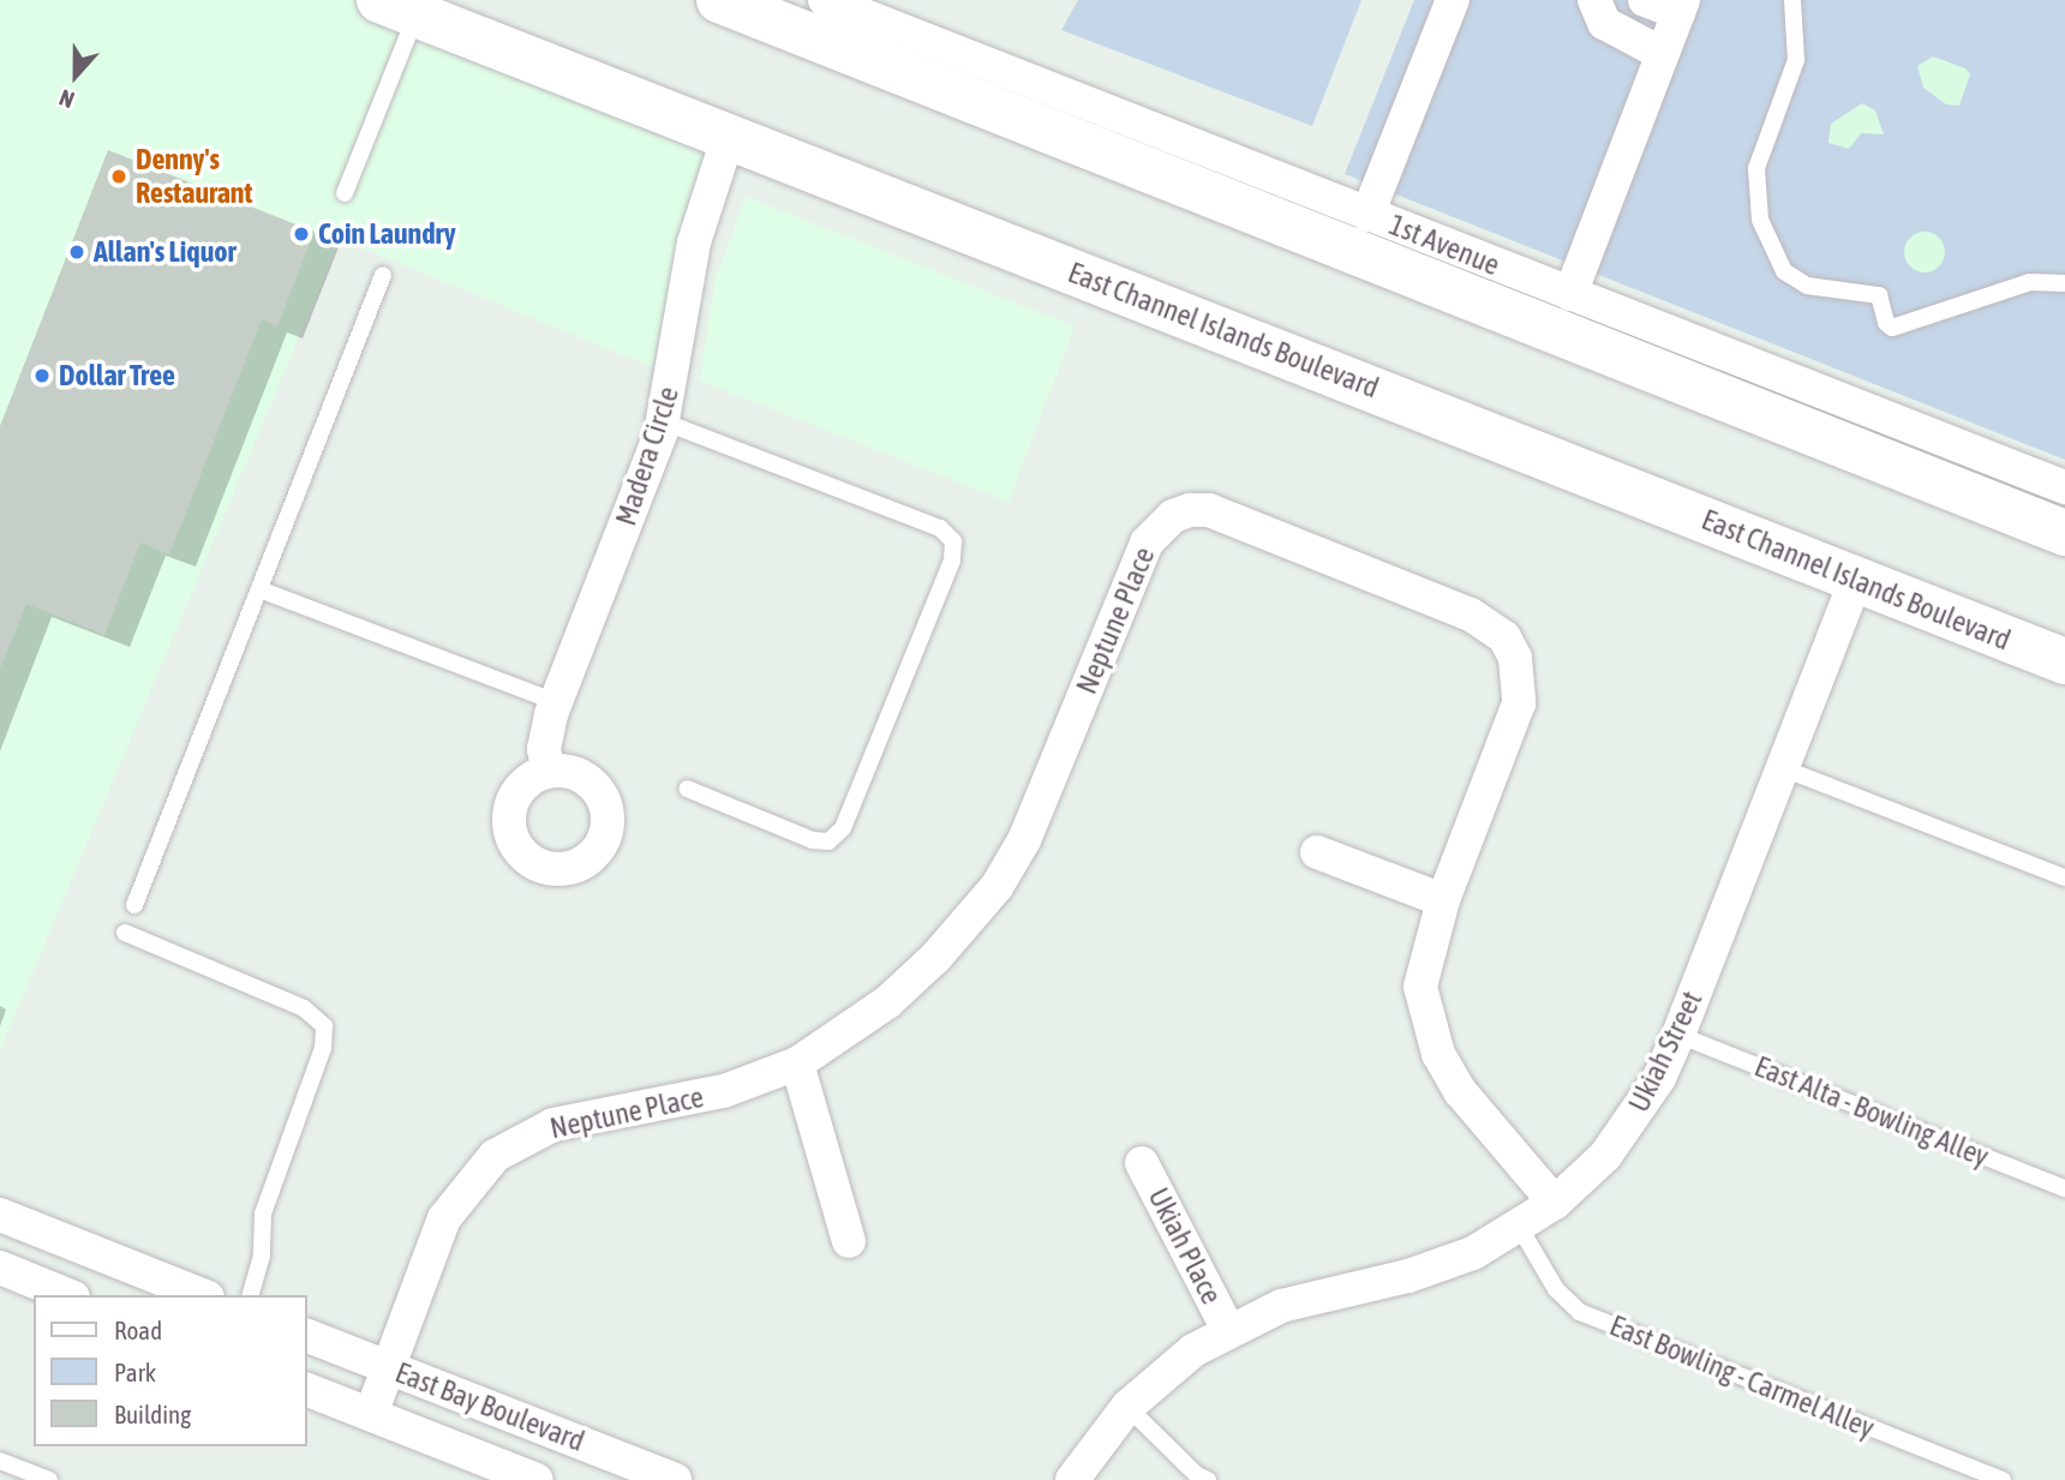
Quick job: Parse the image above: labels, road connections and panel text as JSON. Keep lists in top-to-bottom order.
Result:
{
  "streets": {
    "main road": ["East Channel Islands Boulevard"],
    "street": [
      "1st Avenue",
      "Madera Circle",
      "Neptune Place",
      "Ukiah Street",
      "Ukiah Place",
      "East Bay Boulevard"
    ],
    "lane": ["East Alta - Bowling Alley", "East Bowling - Carmel Alley"]
  },
  "crossings": [
    ["East Channel Islands Boulevard", "Madera Circle"],
    ["East Channel Islands Boulevard", "Ukiah Street"],
    ["Neptune Place", "Ukiah Street"],
    ["Neptune Place", "East Bay Boulevard"],
    ["Ukiah Street", "East Alta - Bowling Alley"],
    ["Ukiah Street", "Ukiah Place"],
    ["Ukiah Street", "East Bowling - Carmel Alley"]
  ],
  "places": [
    "Denny's Restaurant",
    "Coin Laundry",
    "Allan's Liquor",
    "Dollar Tree"
  ],
  "legend": ["Road", "Park", "Building"],
  "north": "bottom"
}
